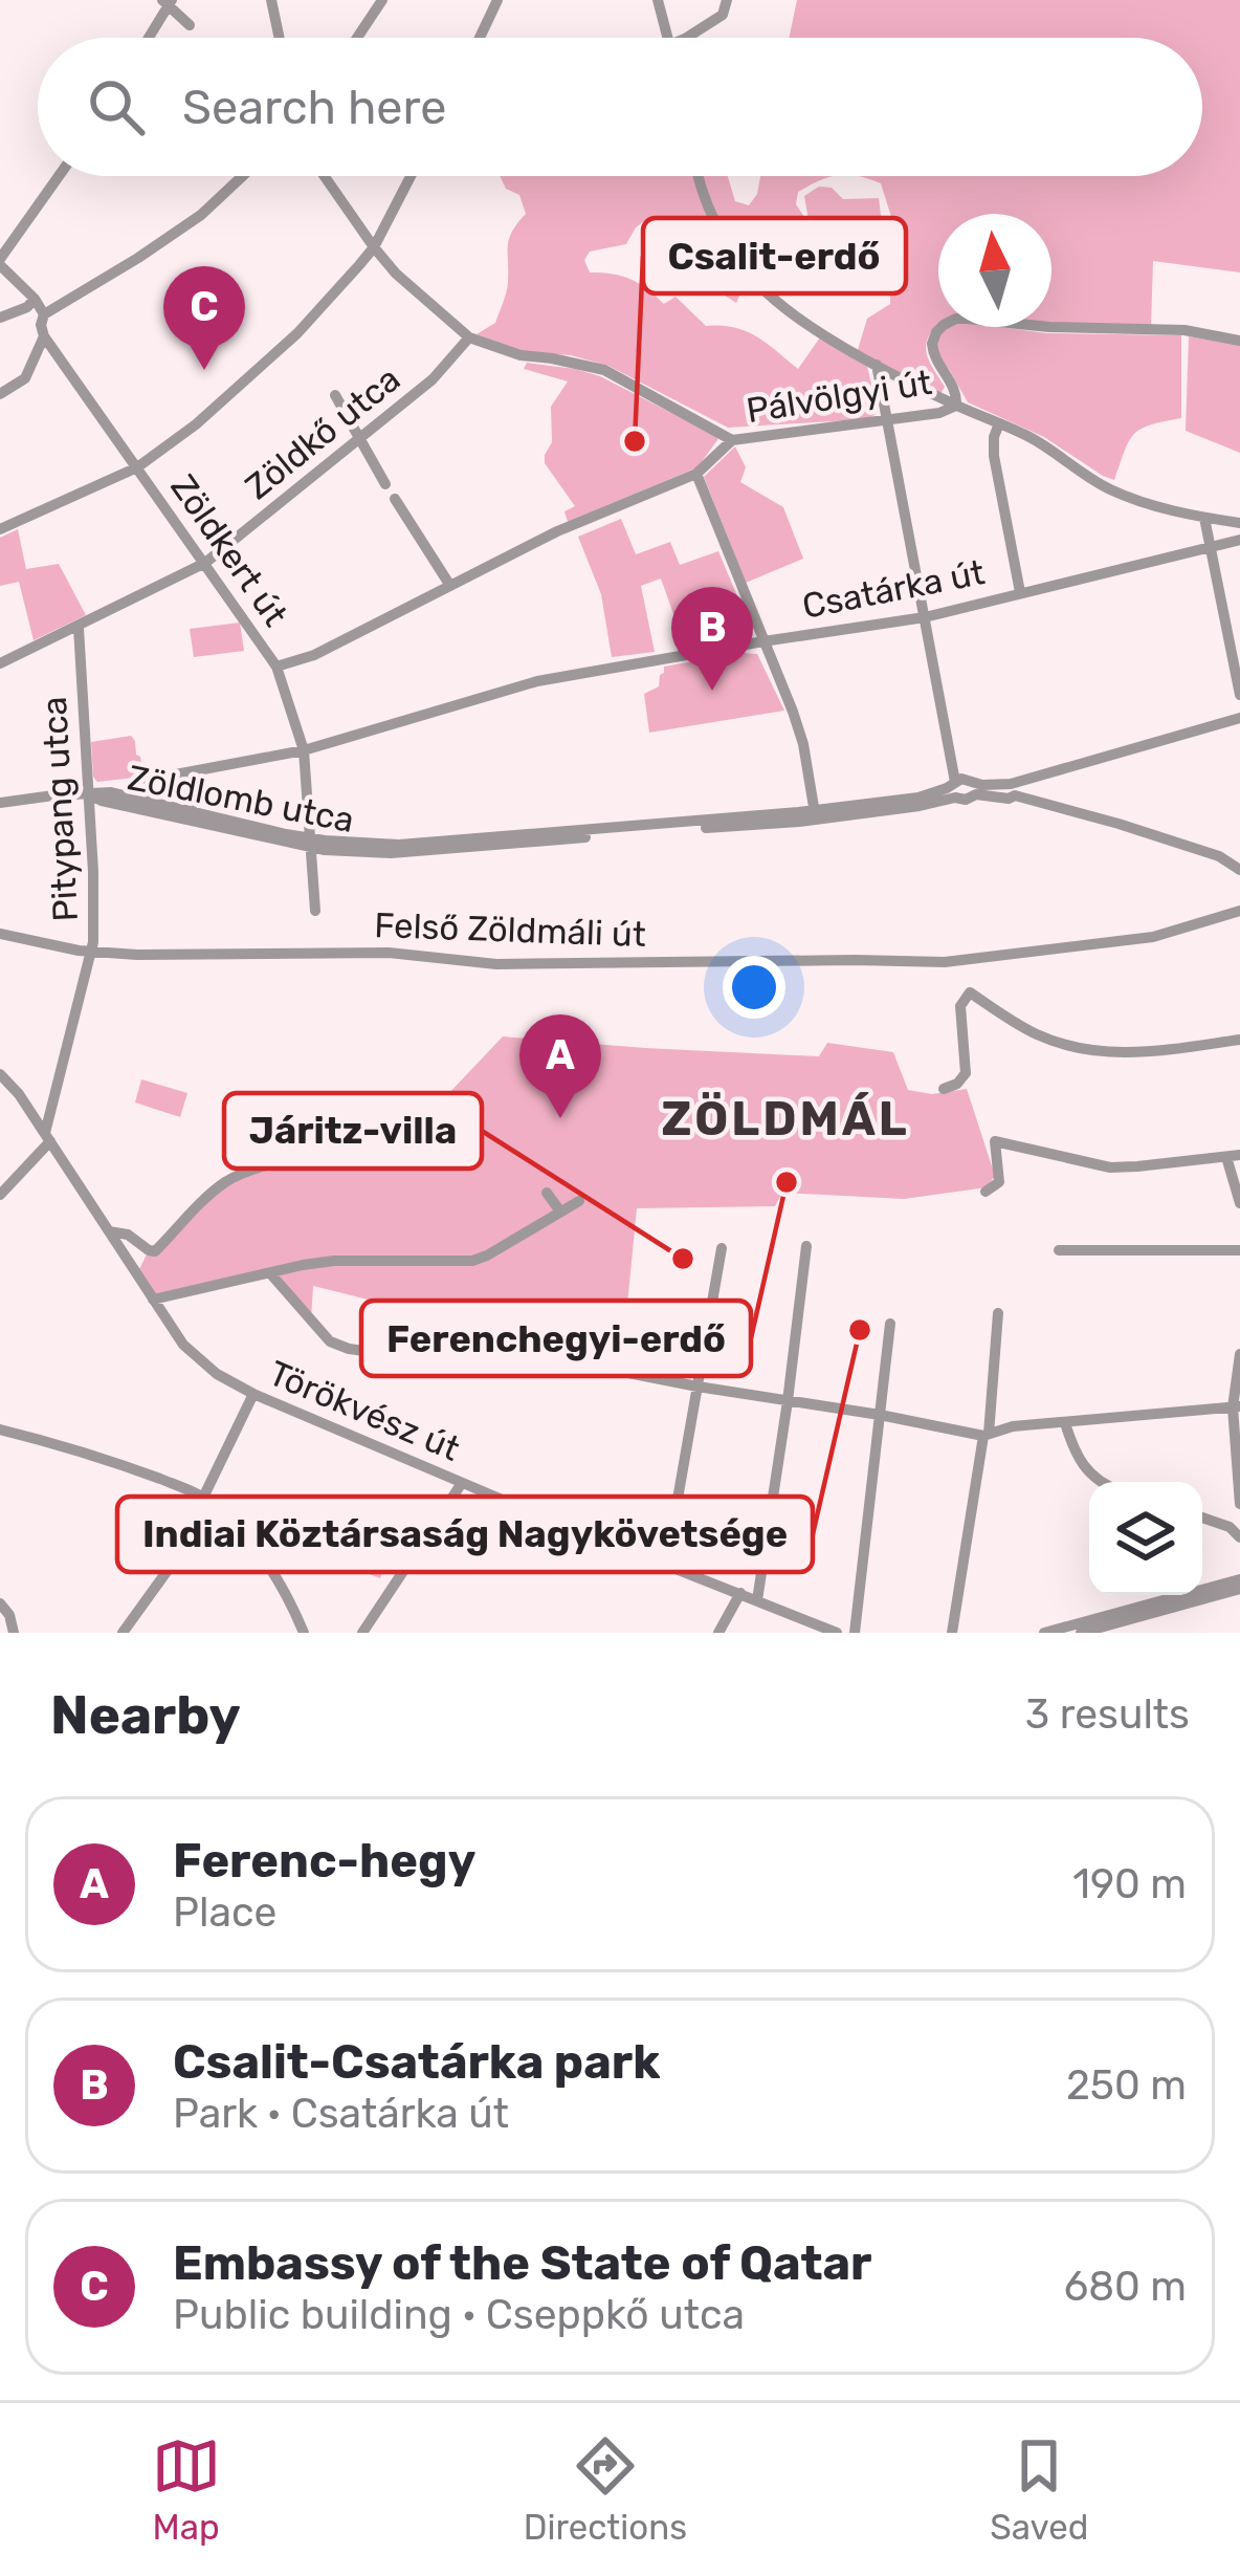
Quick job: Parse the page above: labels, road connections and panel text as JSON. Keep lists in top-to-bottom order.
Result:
{
  "streets": {
    "street": [
      "Pálvölgyi út",
      "Zöldkő utca",
      "Zöldkert út",
      "Csatárka út",
      "Zöldlomb utca",
      "Pitypang utca",
      "Felső Zöldmáli út",
      "Törökvész út"
    ]
  },
  "crossings": [
    ["Pálvölgyi út", "Zöldkő utca"],
    ["Zöldkő utca", "Zöldkert út"],
    ["Zöldkő utca", "Pitypang utca"],
    ["Zöldkert út", "Csatárka út"],
    ["Zöldkert út", "Zöldlomb utca"],
    ["Zöldlomb utca", "Pitypang utca"],
    ["Pitypang utca", "Felső Zöldmáli út"],
    ["Pitypang utca", "Törökvész út"]
  ],
  "districts": ["ZÖLDMÁL"],
  "places": [
    "Csalit-erdő",
    "Ferenchegyi-erdő",
    "Járitz-villa",
    "Indiai Köztársaság Nagykövetsége"
  ],
  "north": "top",
  "page": {
    "search": "Search here",
    "pins": ["C", "B", "A"],
    "heading": ["Nearby", "3 results"],
    "list": [
      {
        "mark": "A",
        "name": "Ferenc-hegy",
        "note": "Place",
        "value": "190 m"
      },
      {
        "mark": "B",
        "name": "Csalit-Csatárka park",
        "note": "Park · Csatárka út",
        "value": "250 m"
      },
      {
        "mark": "C",
        "name": "Embassy of the State of Qatar",
        "note": "Public building · Cseppkő utca",
        "value": "680 m"
      }
    ],
    "nav": ["Map", "Directions", "Saved"]
  }
}
